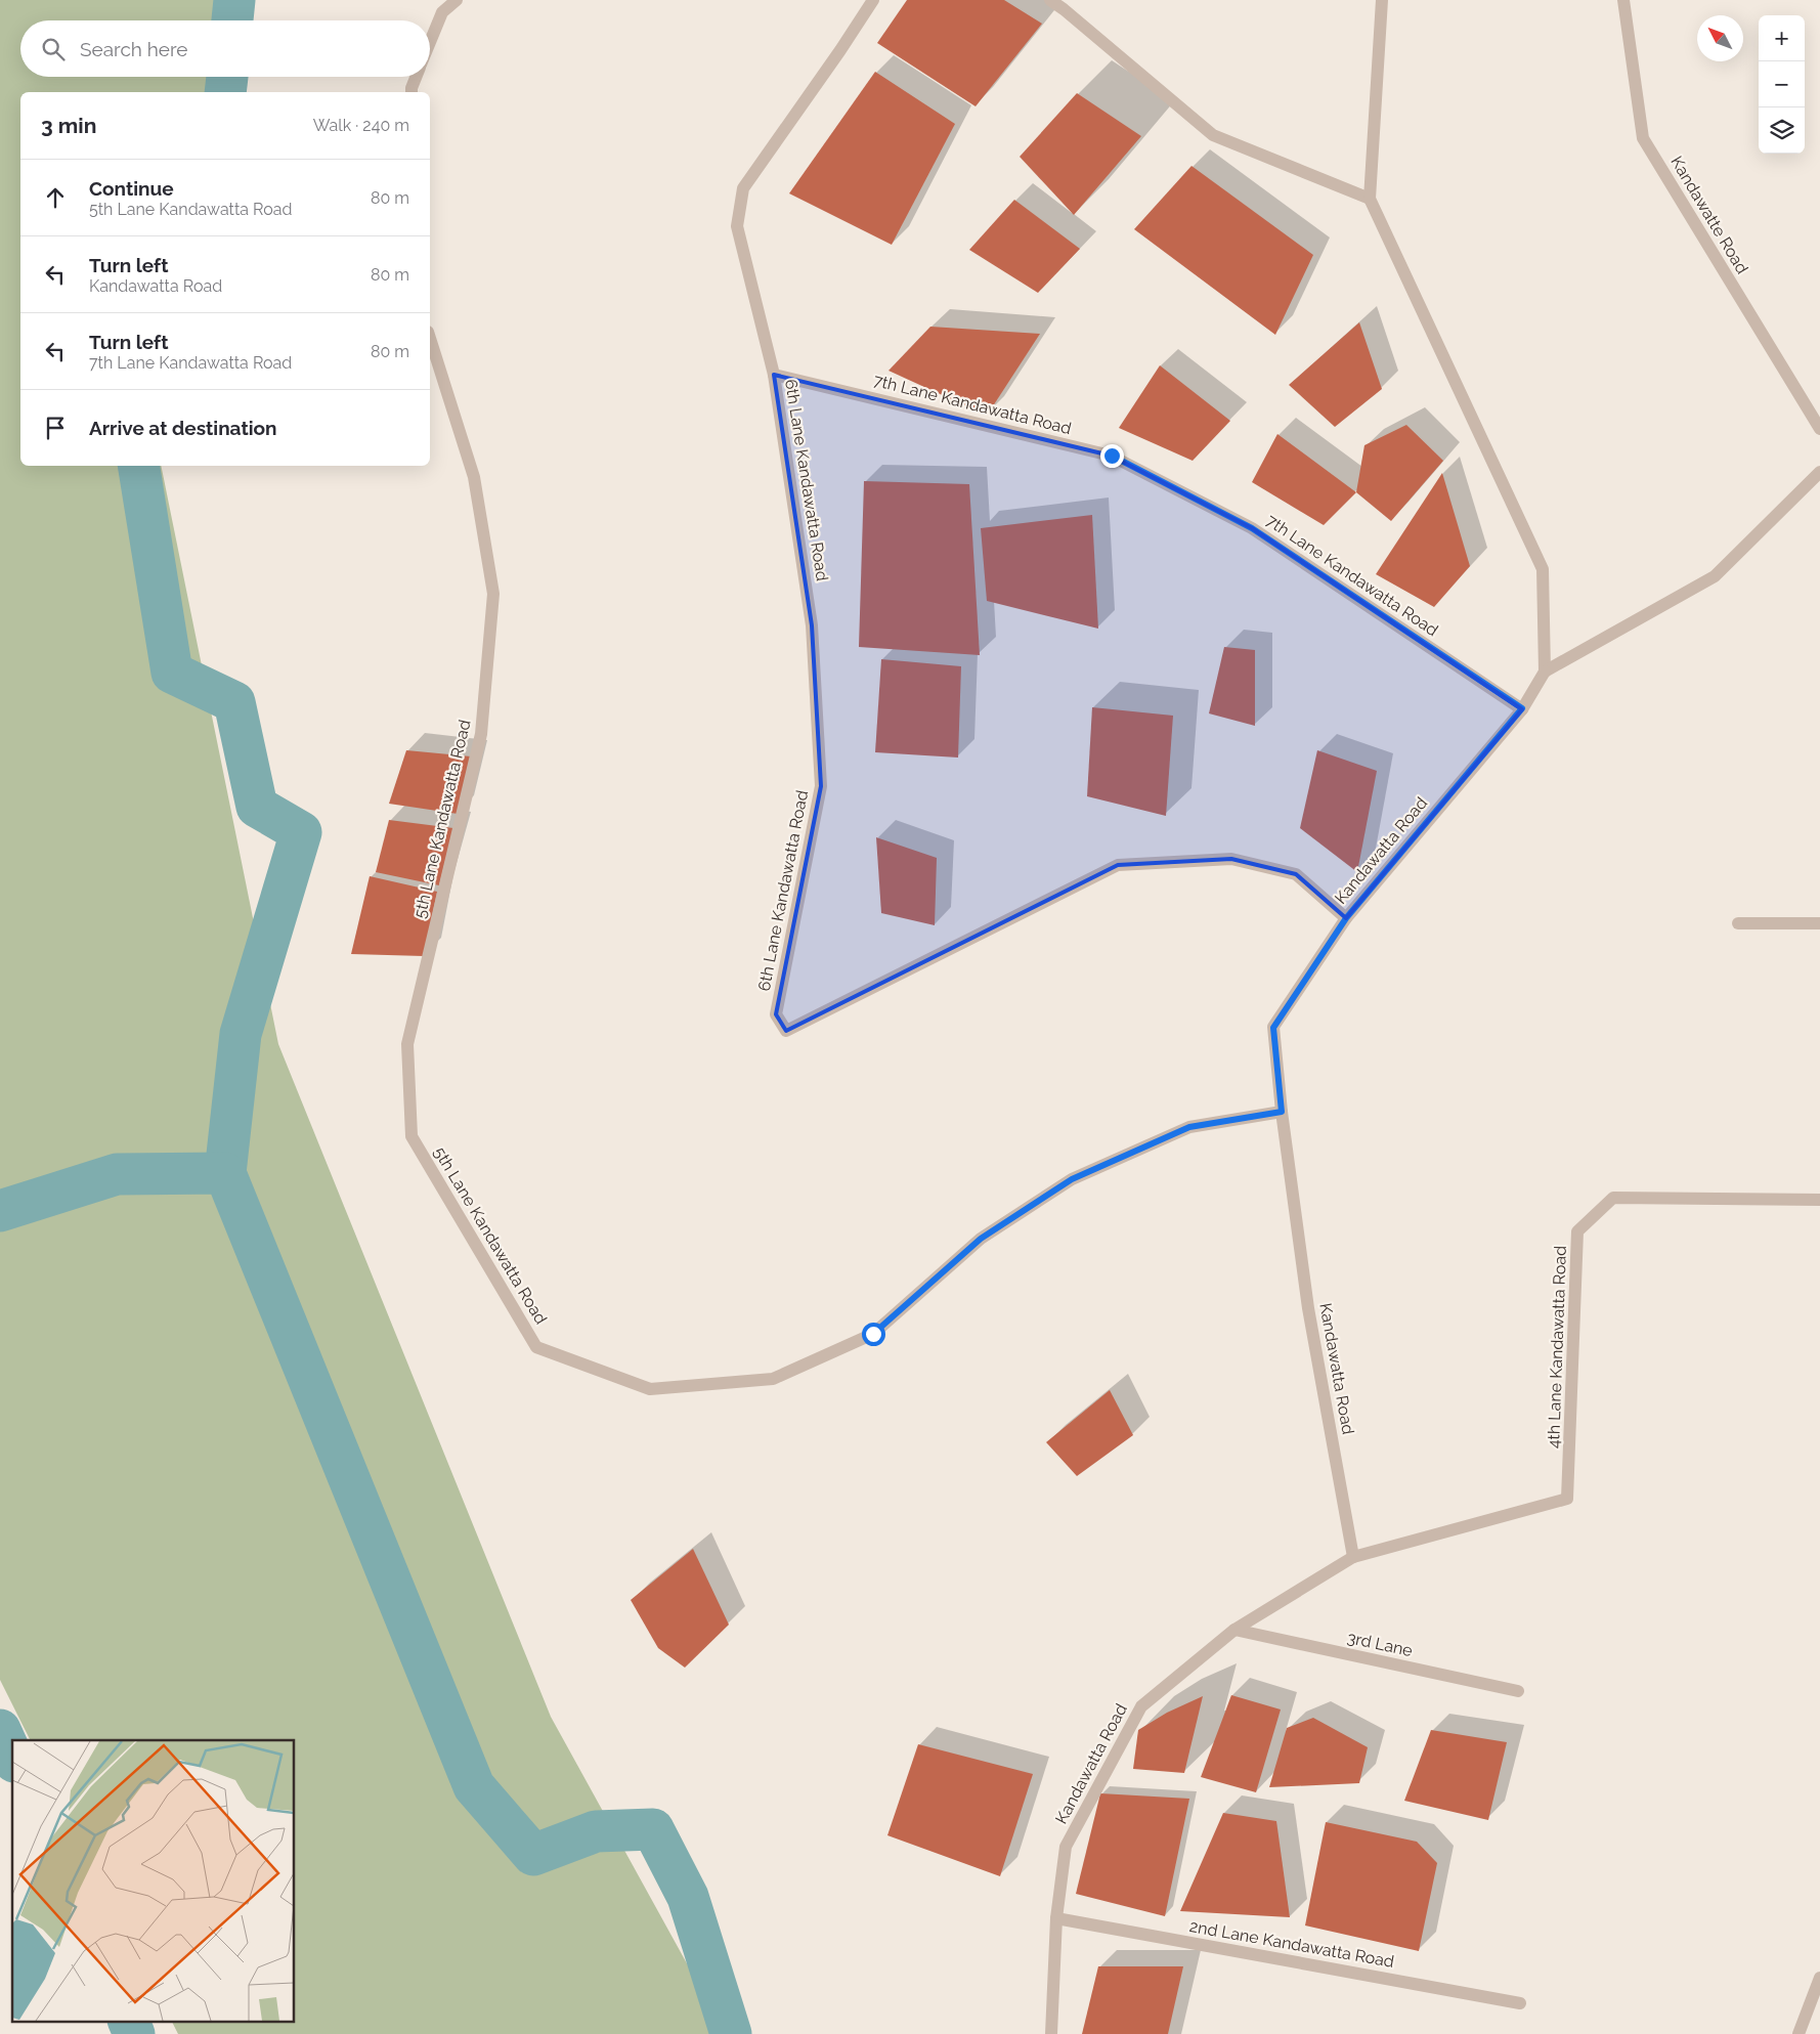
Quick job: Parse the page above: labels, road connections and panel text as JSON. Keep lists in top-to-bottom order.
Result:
{
  "streets": {
    "street": [
      "Kandawatte Road",
      "7th Lane Kandawatta Road",
      "6th Lane Kandawatta Road",
      "5th Lane Kandawatta Road",
      "Kandawatta Road",
      "4th Lane Kandawatta Road",
      "3rd Lane",
      "2nd Lane Kandawatta Road"
    ]
  },
  "crossings": [
    ["7th Lane Kandawatta Road", "6th Lane Kandawatta Road"],
    ["7th Lane Kandawatta Road", "Kandawatta Road"],
    ["6th Lane Kandawatta Road", "Kandawatta Road"],
    ["5th Lane Kandawatta Road", "Kandawatta Road"],
    ["Kandawatta Road", "4th Lane Kandawatta Road"],
    ["Kandawatta Road", "3rd Lane"],
    ["Kandawatta Road", "2nd Lane Kandawatta Road"]
  ],
  "north": "top left",
  "page": {
    "map_buttons": ["+", "−"],
    "search": "Search here",
    "heading": ["3 min", "Walk · 240 m"],
    "list": [
      ["Continue", "5th Lane Kandawatta Road", "80 m"],
      ["Turn left", "Kandawatta Road", "80 m"],
      ["Turn left", "7th Lane Kandawatta Road", "80 m"],
      "Arrive at destination"
    ]
  }
}
